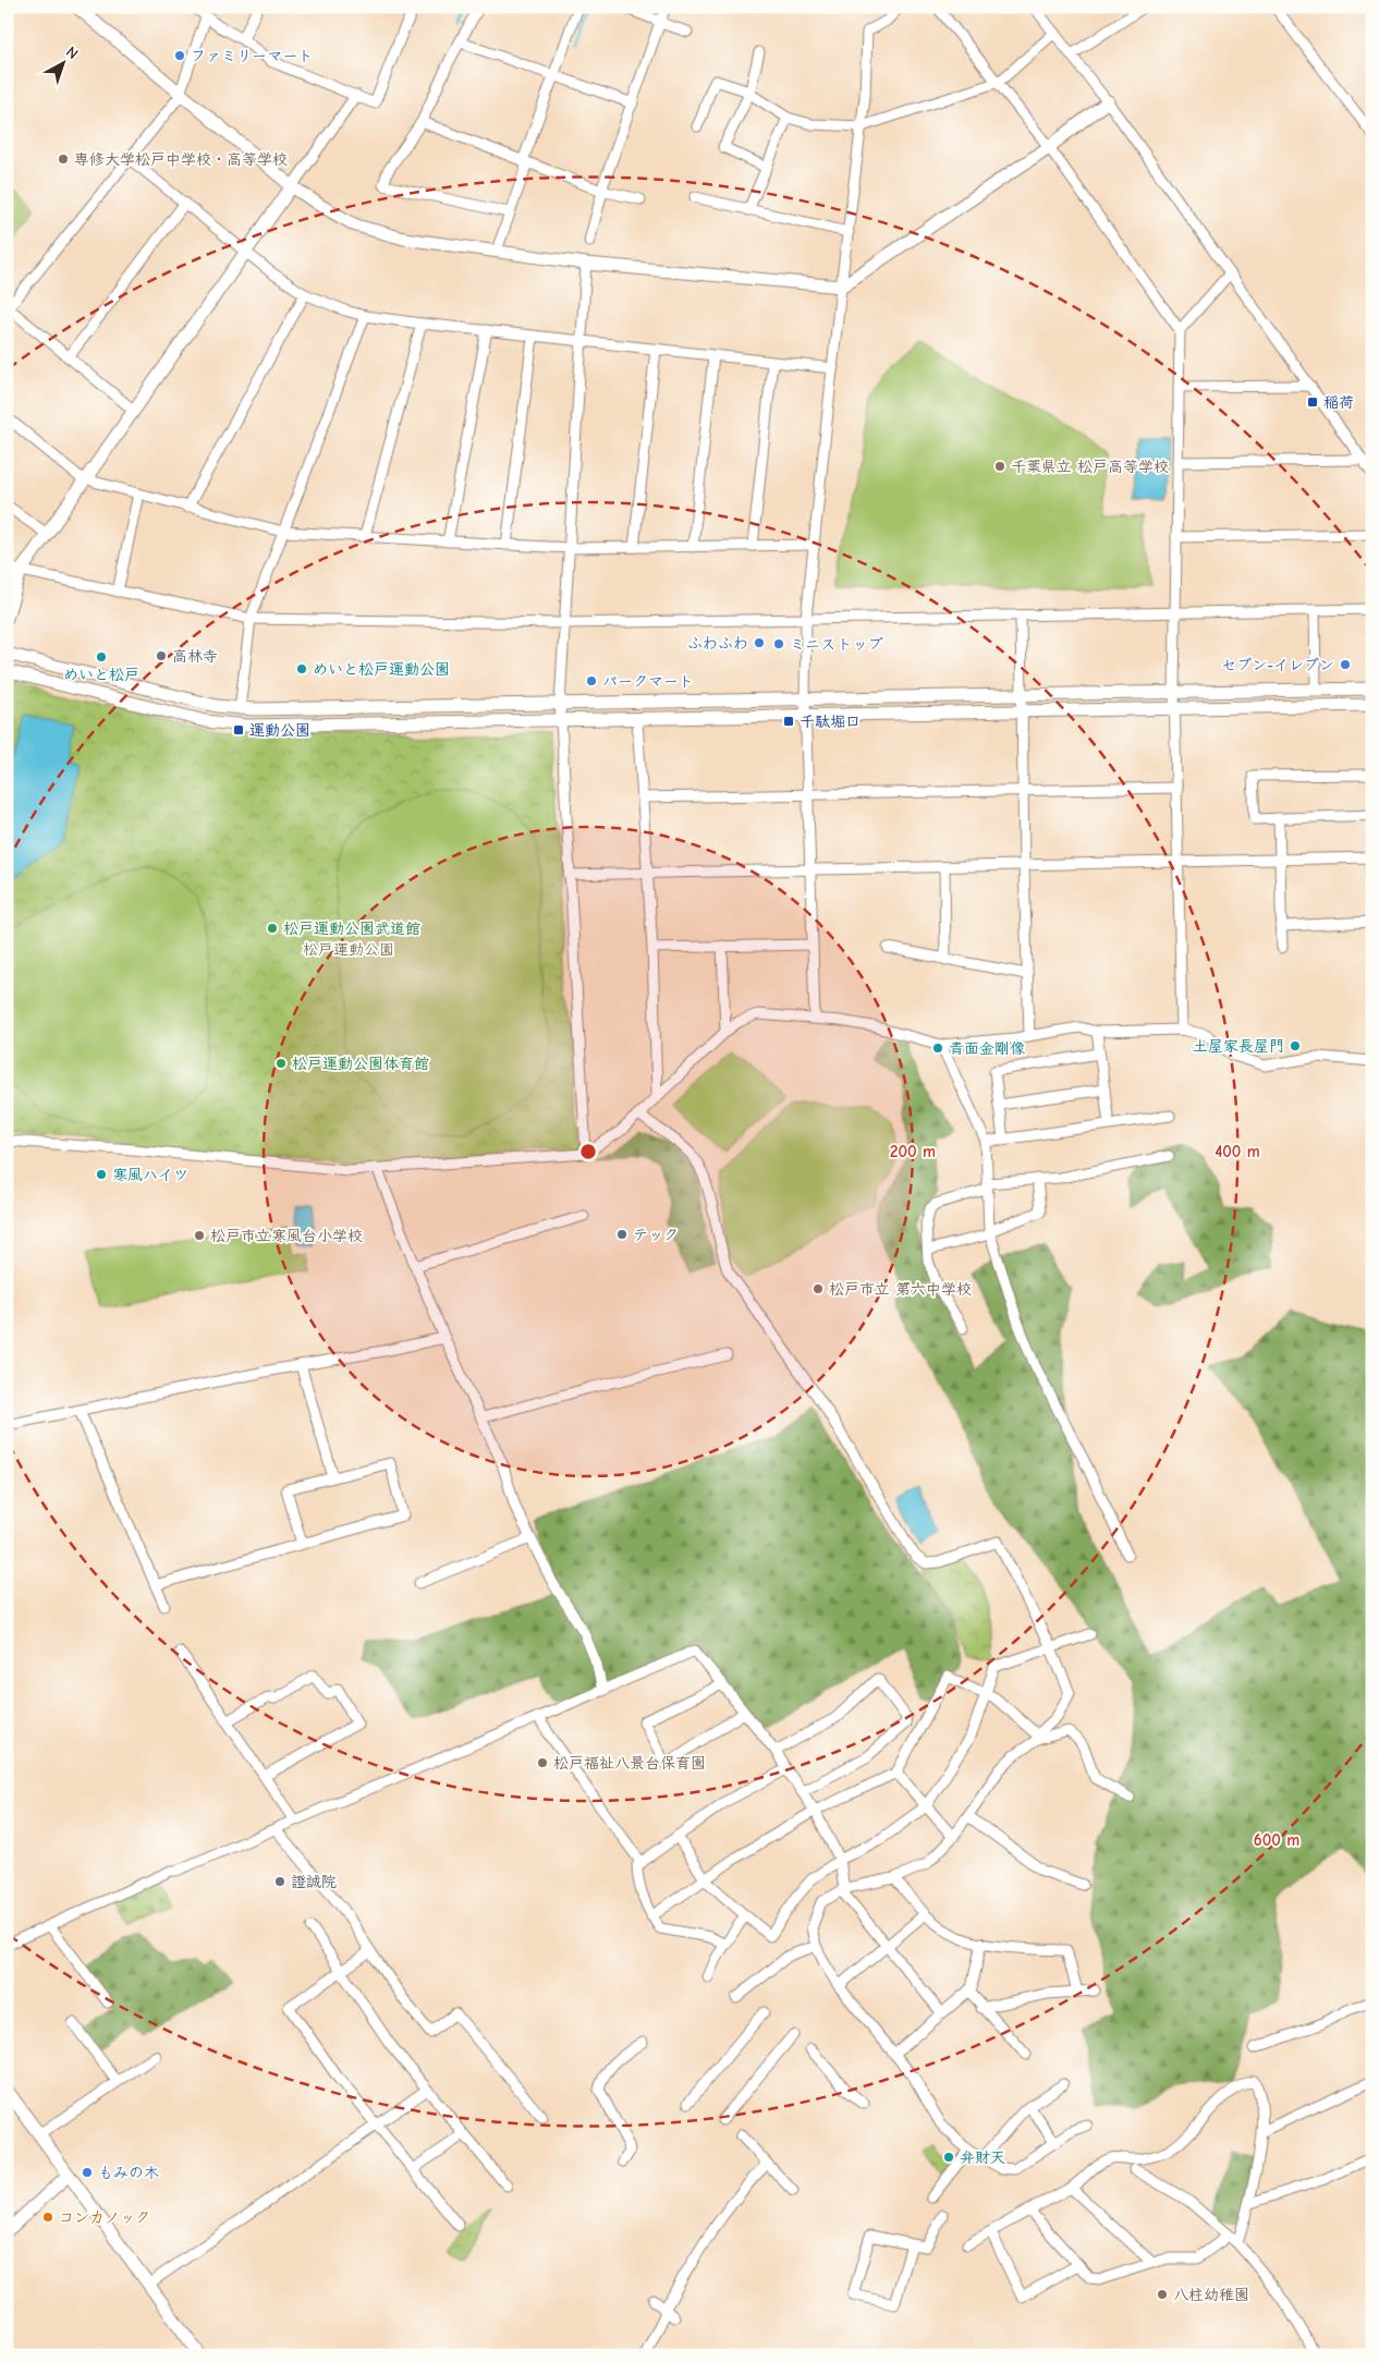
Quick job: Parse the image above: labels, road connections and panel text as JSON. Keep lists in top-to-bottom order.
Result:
{
  "parks": ["松戸運動公園"],
  "places": {
    "other": [
      "ファミリーマート",
      "専修大学松戸中学校・高等学校",
      "千葉県立 松戸高等学校",
      "ふわふわ",
      "ミニストップ",
      "高林寺",
      "めいと松戸",
      "セブン-イレブン",
      "めいと松戸運動公園",
      "パークマート",
      "松戸運動公園武道館",
      "土屋家長屋門",
      "青面金剛像",
      "松戸運動公園体育館",
      "寒風ハイツ",
      "テック",
      "松戸市立寒風台小学校",
      "松戸市立 第六中学校",
      "松戸福祉八景台保育園",
      "證誠院",
      "弁財天",
      "もみの木",
      "コンカノック",
      "八柱幼稚園"
    ],
    "transit": ["稲荷", "千駄堀口", "運動公園"]
  },
  "north": "top right",
  "rings": ["200 m", "400 m", "600 m"]
}
